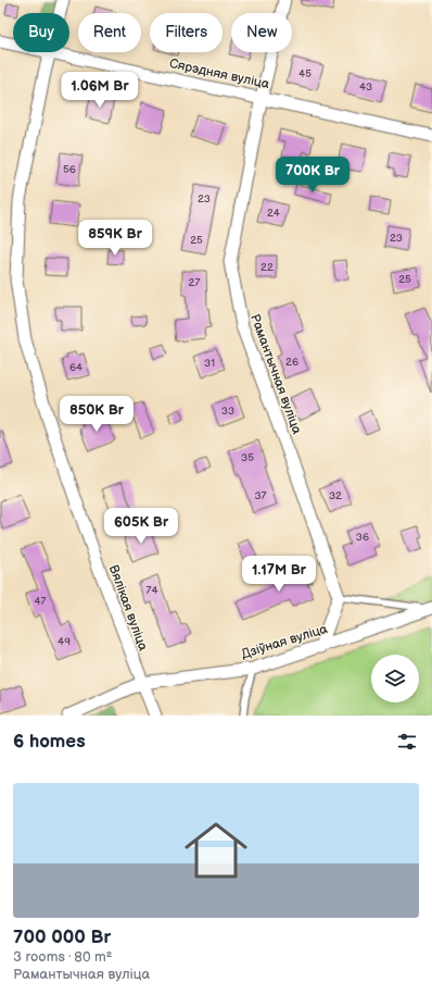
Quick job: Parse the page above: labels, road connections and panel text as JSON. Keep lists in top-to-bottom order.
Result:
{
  "streets": {
    "street": [
      "Сярэдняя вуліца",
      "Рамантычная вуліца",
      "Вялікая вуліца",
      "Дзіўная вуліца"
    ]
  },
  "crossings": [
    ["Сярэдняя вуліца", "Рамантычная вуліца"],
    ["Сярэдняя вуліца", "Вялікая вуліца"],
    ["Вялікая вуліца", "Дзіўная вуліца"]
  ],
  "house_numbers": [
    "45",
    "43",
    "56",
    "23",
    "24",
    "23",
    "25",
    "22",
    "25",
    "27",
    "26",
    "31",
    "64",
    "33",
    "35",
    "37",
    "32",
    "36",
    "74",
    "47",
    "49"
  ],
  "page": {
    "chip": [
      "Buy",
      "Rent",
      "Filters",
      "New"
    ],
    "price": [
      "1.06M Br",
      "700K Br",
      "859K Br",
      "850K Br",
      "605K Br",
      "1.17M Br"
    ],
    "heading": "6 homes",
    "list": [
      {
        "name": "700 000 Br",
        "note": "3 rooms · 80 m² · Рамантычная вуліца"
      }
    ]
  }
}
